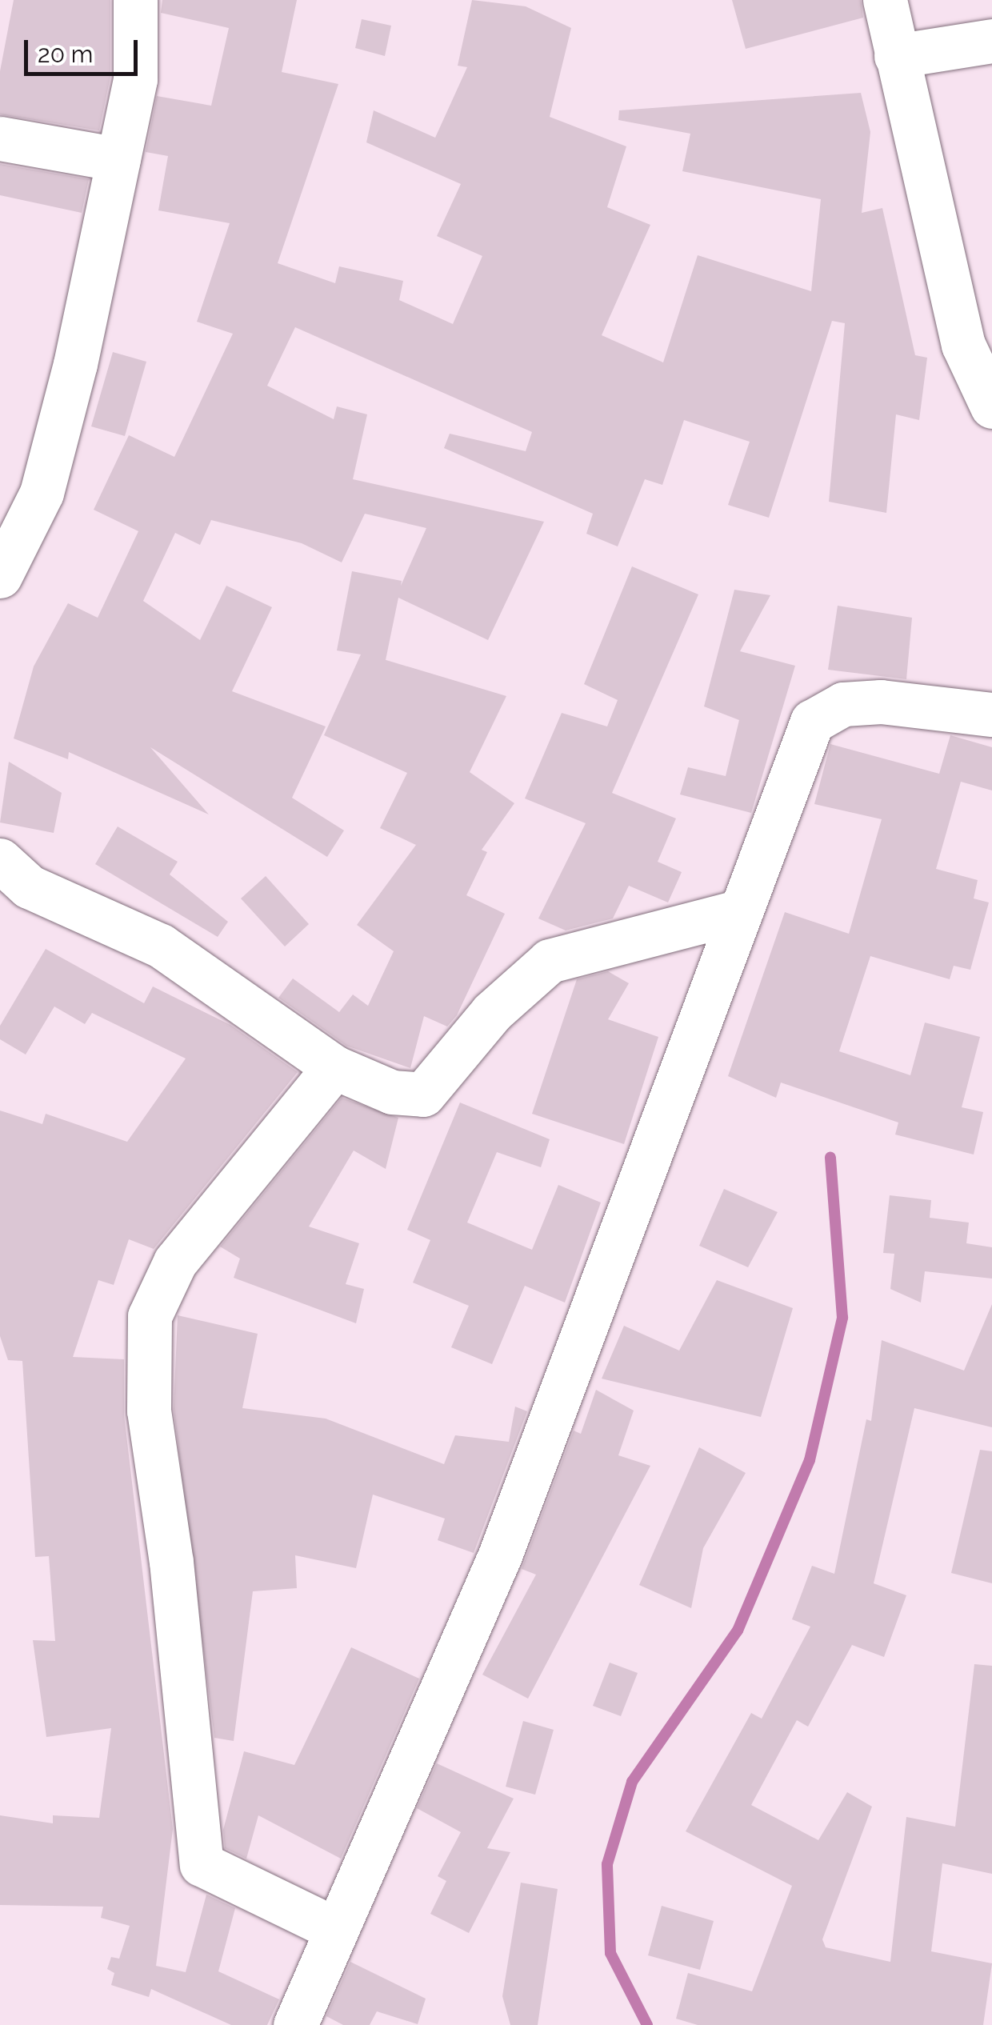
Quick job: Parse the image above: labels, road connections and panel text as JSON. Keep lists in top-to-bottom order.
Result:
{
  "scale_bar": "20 m"
}
